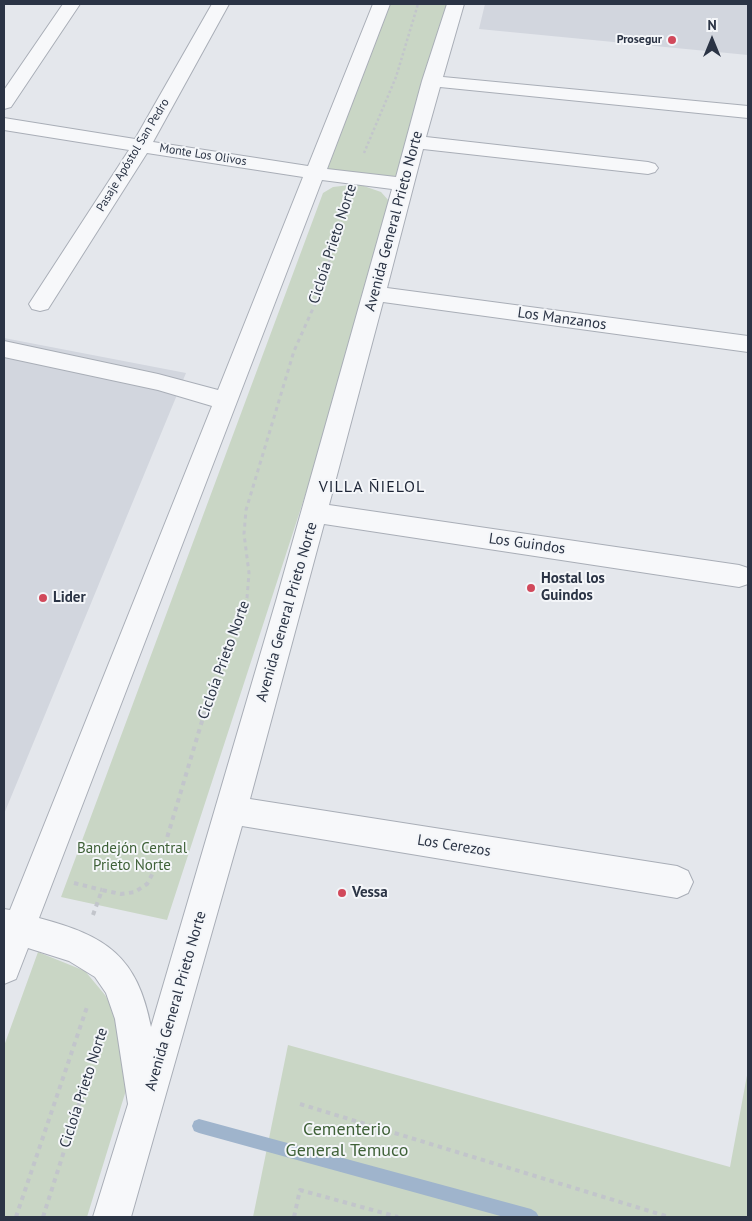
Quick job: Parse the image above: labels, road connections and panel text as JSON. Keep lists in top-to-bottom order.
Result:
{
  "streets": {
    "street": [
      "Pasaje Apóstol San Pedro",
      "Monte Los Olivos",
      "Avenida General Prieto Norte",
      "Los Manzanos",
      "Los Guindos",
      "Los Cerezos"
    ],
    "path": ["Cicloía Prieto Norte"]
  },
  "crossings": [
    ["Pasaje Apóstol San Pedro", "Monte Los Olivos"],
    ["Monte Los Olivos", "Avenida General Prieto Norte"],
    ["Monte Los Olivos", "Cicloía Prieto Norte"],
    ["Avenida General Prieto Norte", "Los Manzanos"],
    ["Avenida General Prieto Norte", "Los Guindos"],
    ["Avenida General Prieto Norte", "Los Cerezos"]
  ],
  "districts": ["VILLA ÑIELOL"],
  "parks": ["Bandejón Central Prieto Norte", "Cementerio General Temuco"],
  "places": [
    "Prosegur",
    "Hostal los Guindos",
    "Lider",
    "Vessa"
  ],
  "north": "top"
}
